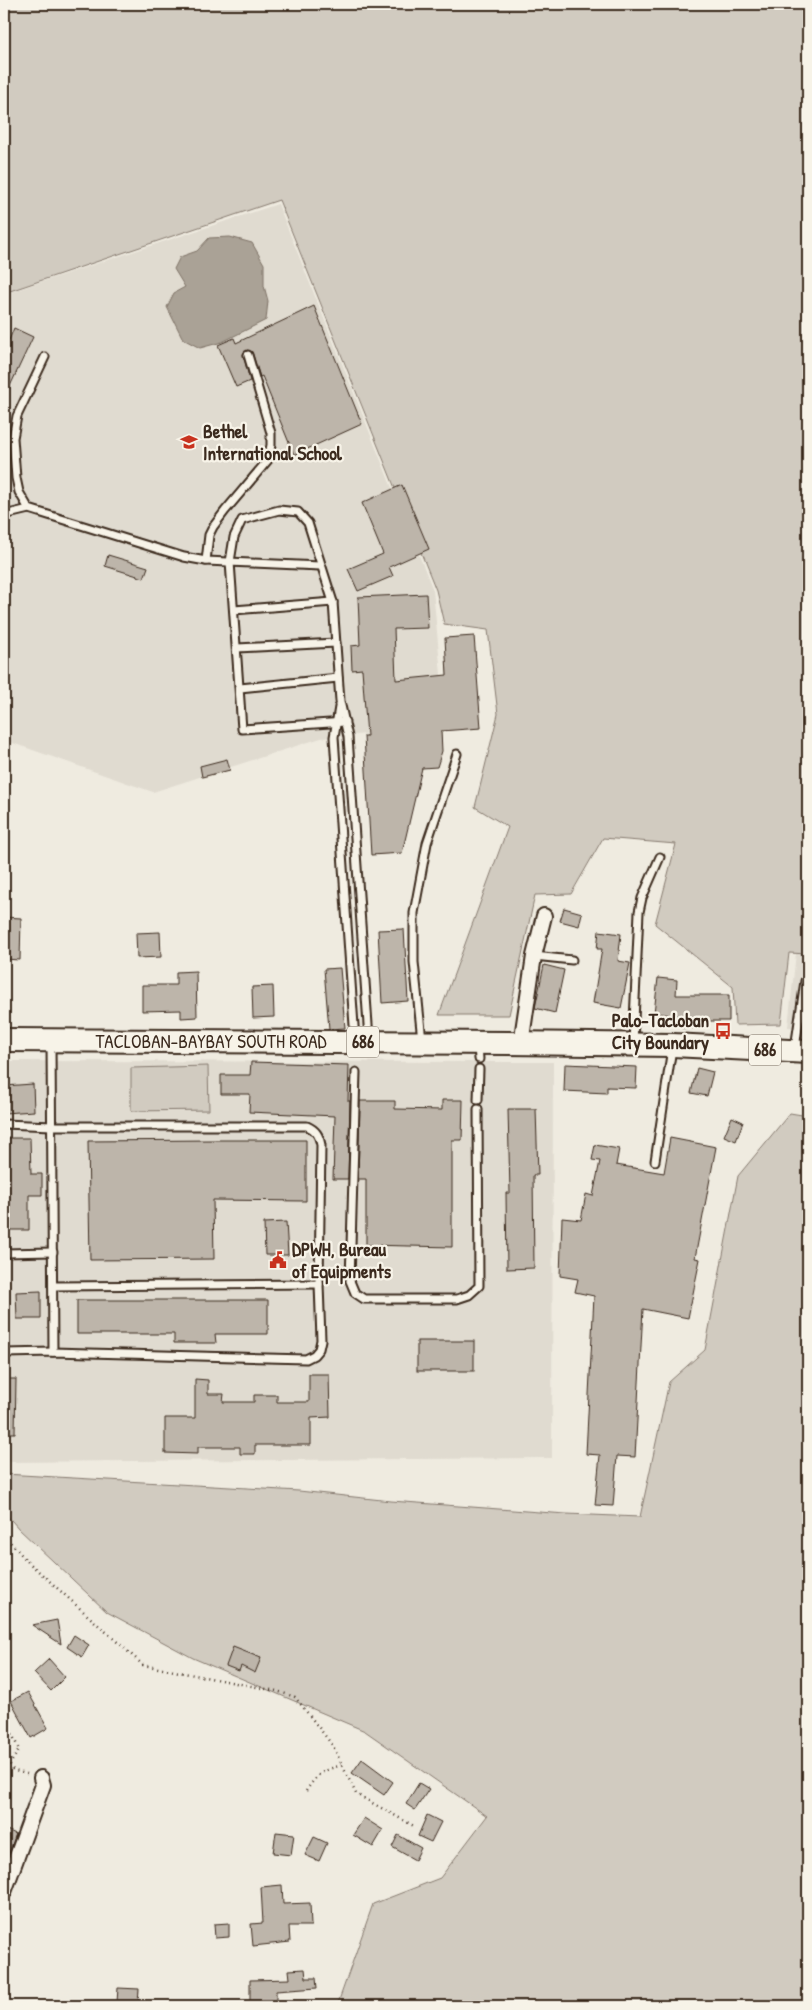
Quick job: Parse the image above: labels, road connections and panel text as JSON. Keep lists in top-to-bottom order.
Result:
{
  "streets": {
    "main road": ["TACLOBAN-BAYBAY SOUTH ROAD", "686"]
  },
  "places": {
    "school or university": ["Bethel International School"],
    "bus stop": ["Palo-Tacloban City Boundary"],
    "public building": ["DPWH, Bureau of Equipments"]
  }
}
